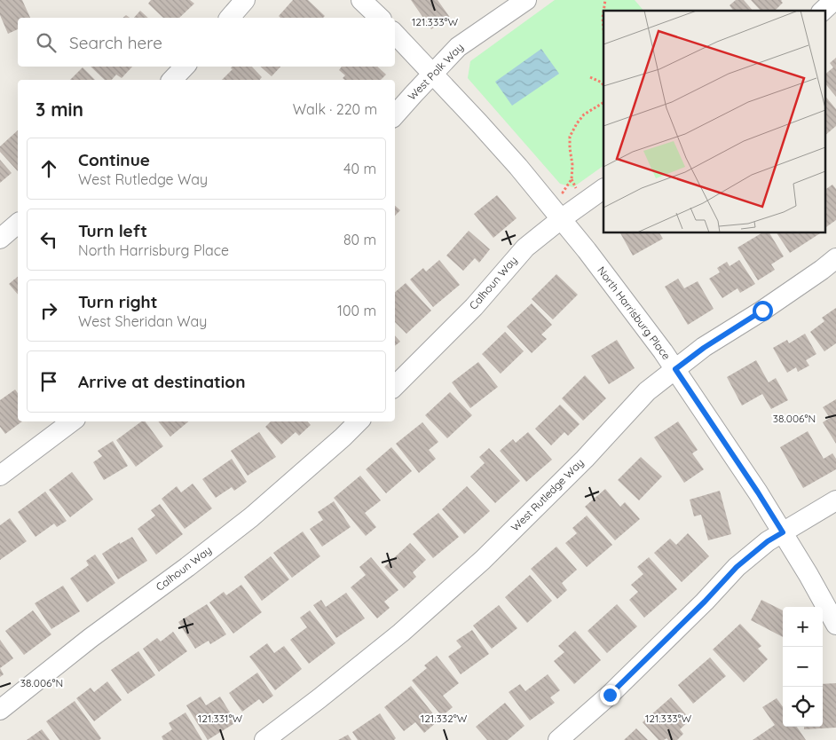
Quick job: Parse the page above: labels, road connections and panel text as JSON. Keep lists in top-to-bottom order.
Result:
{
  "streets": {
    "street": [
      "West Polk Way",
      "Calhoun Way",
      "North Harrisburg Place",
      "West Rutledge Way"
    ]
  },
  "crossings": [
    ["West Polk Way", "North Harrisburg Place"],
    ["Calhoun Way", "North Harrisburg Place"],
    ["North Harrisburg Place", "West Rutledge Way"]
  ],
  "page": {
    "search": "Search here",
    "heading": ["3 min", "Walk · 220 m"],
    "list": [
      ["Continue", "West Rutledge Way", "40 m"],
      ["Turn left", "North Harrisburg Place", "80 m"],
      ["Turn right", "West Sheridan Way", "100 m"],
      "Arrive at destination"
    ],
    "map_buttons": ["+", "−"]
  },
  "coordinates": [
    "121.333°W",
    "38.006°N",
    "121.331°W",
    "121.332°W"
  ]
}
